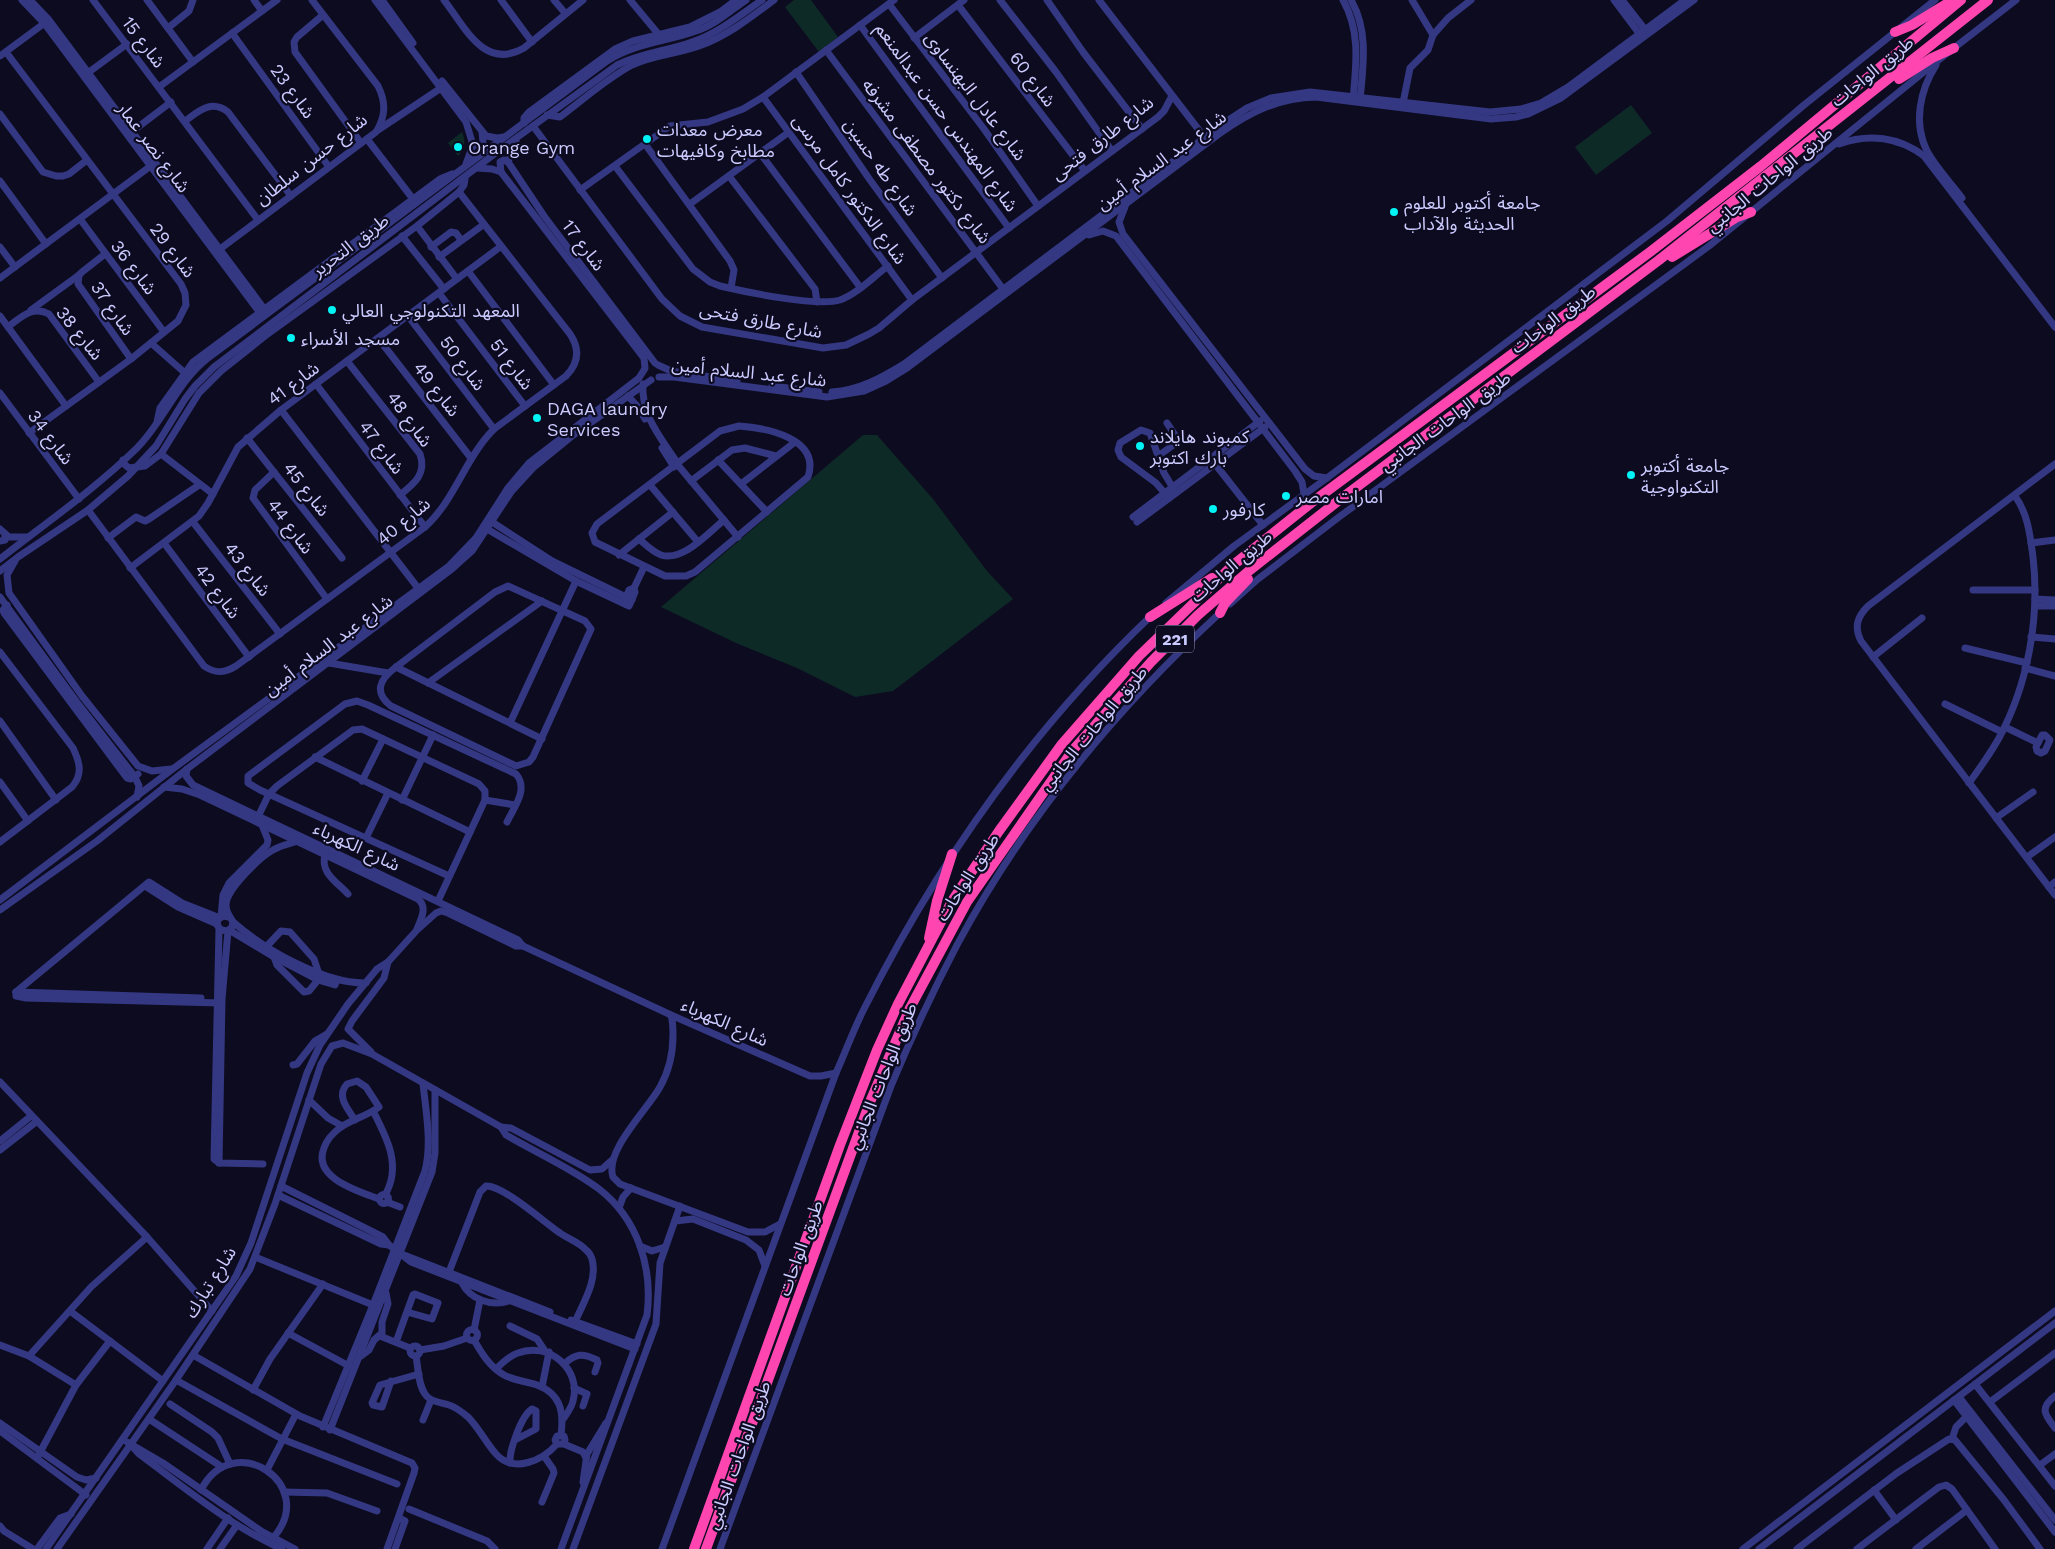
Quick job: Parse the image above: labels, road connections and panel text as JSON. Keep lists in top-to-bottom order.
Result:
{
  "streets": {
    "highway": ["طريق الواحات", "221"],
    "street": [
      "شارع 15",
      "شارع 60",
      "شارع 23",
      "شارع عادل البهنساوى",
      "شارع المهندس حسن عبدالمنعم",
      "شارع طارق فتحى",
      "شارع نصر عمار",
      "شارع حسن سلطان",
      "شارع عبد السلام أمين",
      "شارع دكتور مصطفى مشرفه",
      "شارع طه حسين",
      "طريق الواحات الجانبي",
      "شارع الدكتور كامل مرسى",
      "طريق التحرير",
      "شارع 17",
      "شارع 29",
      "شارع 36",
      "شارع 37",
      "شارع 38",
      "شارع 50",
      "شارع 51",
      "شارع 41",
      "شارع 49",
      "شارع 48",
      "شارع 34",
      "شارع 47",
      "شارع 45",
      "شارع 40",
      "شارع 44",
      "شارع 43",
      "شارع 42",
      "شارع الكهرباء",
      "شارع تبارك"
    ]
  },
  "crossings": [
    ["شارع 15", "شارع حسن سلطان"],
    ["شارع 60", "شارع طارق فتحى"],
    ["شارع 23", "شارع حسن سلطان"],
    ["شارع عادل البهنساوى", "شارع طارق فتحى"],
    ["شارع المهندس حسن عبدالمنعم", "شارع طارق فتحى"],
    ["شارع طارق فتحى", "شارع دكتور مصطفى مشرفه"],
    ["شارع طارق فتحى", "شارع طه حسين"],
    ["شارع طارق فتحى", "شارع الدكتور كامل مرسى"],
    ["شارع طارق فتحى", "طريق التحرير"],
    ["شارع نصر عمار", "شارع حسن سلطان"],
    ["شارع عبد السلام أمين", "شارع دكتور مصطفى مشرفه"],
    ["شارع عبد السلام أمين", "شارع 17"],
    ["شارع عبد السلام أمين", "شارع الكهرباء"],
    ["طريق التحرير", "شارع 34"],
    ["طريق التحرير", "شارع 40"],
    ["شارع 29", "شارع 36"],
    ["شارع 29", "شارع 37"],
    ["شارع 29", "شارع 38"],
    ["شارع 29", "شارع 34"],
    ["شارع 36", "شارع 37"],
    ["شارع 50", "شارع 41"],
    ["شارع 50", "شارع 40"],
    ["شارع 51", "شارع 41"],
    ["شارع 51", "شارع 40"],
    ["شارع 41", "شارع 49"],
    ["شارع 41", "شارع 48"],
    ["شارع 41", "شارع 47"],
    ["شارع 41", "شارع 45"],
    ["شارع 41", "شارع 40"],
    ["شارع 41", "شارع 43"],
    ["شارع 41", "شارع 42"],
    ["شارع 49", "شارع 40"],
    ["شارع 48", "شارع 47"],
    ["شارع 47", "شارع 40"],
    ["شارع 45", "شارع 44"],
    ["شارع 40", "شارع 44"],
    ["شارع 40", "شارع 43"],
    ["شارع 40", "شارع 42"],
    ["شارع الكهرباء", "شارع تبارك"]
  ],
  "places": [
    "معرض معدات مطابخ وكافيهات",
    "Orange Gym",
    "جامعة أكتوبر للعلوم الحديثة والآداب",
    "المعهد التكنولوجي العالي",
    "مسجد الأسراء",
    "DAGA laundry Services",
    "كمبوند هايلاند بارك اكتوبر",
    "جامعة أكتوبر التكنواوجية",
    "امارات مصر",
    "كارفور"
  ]
}
